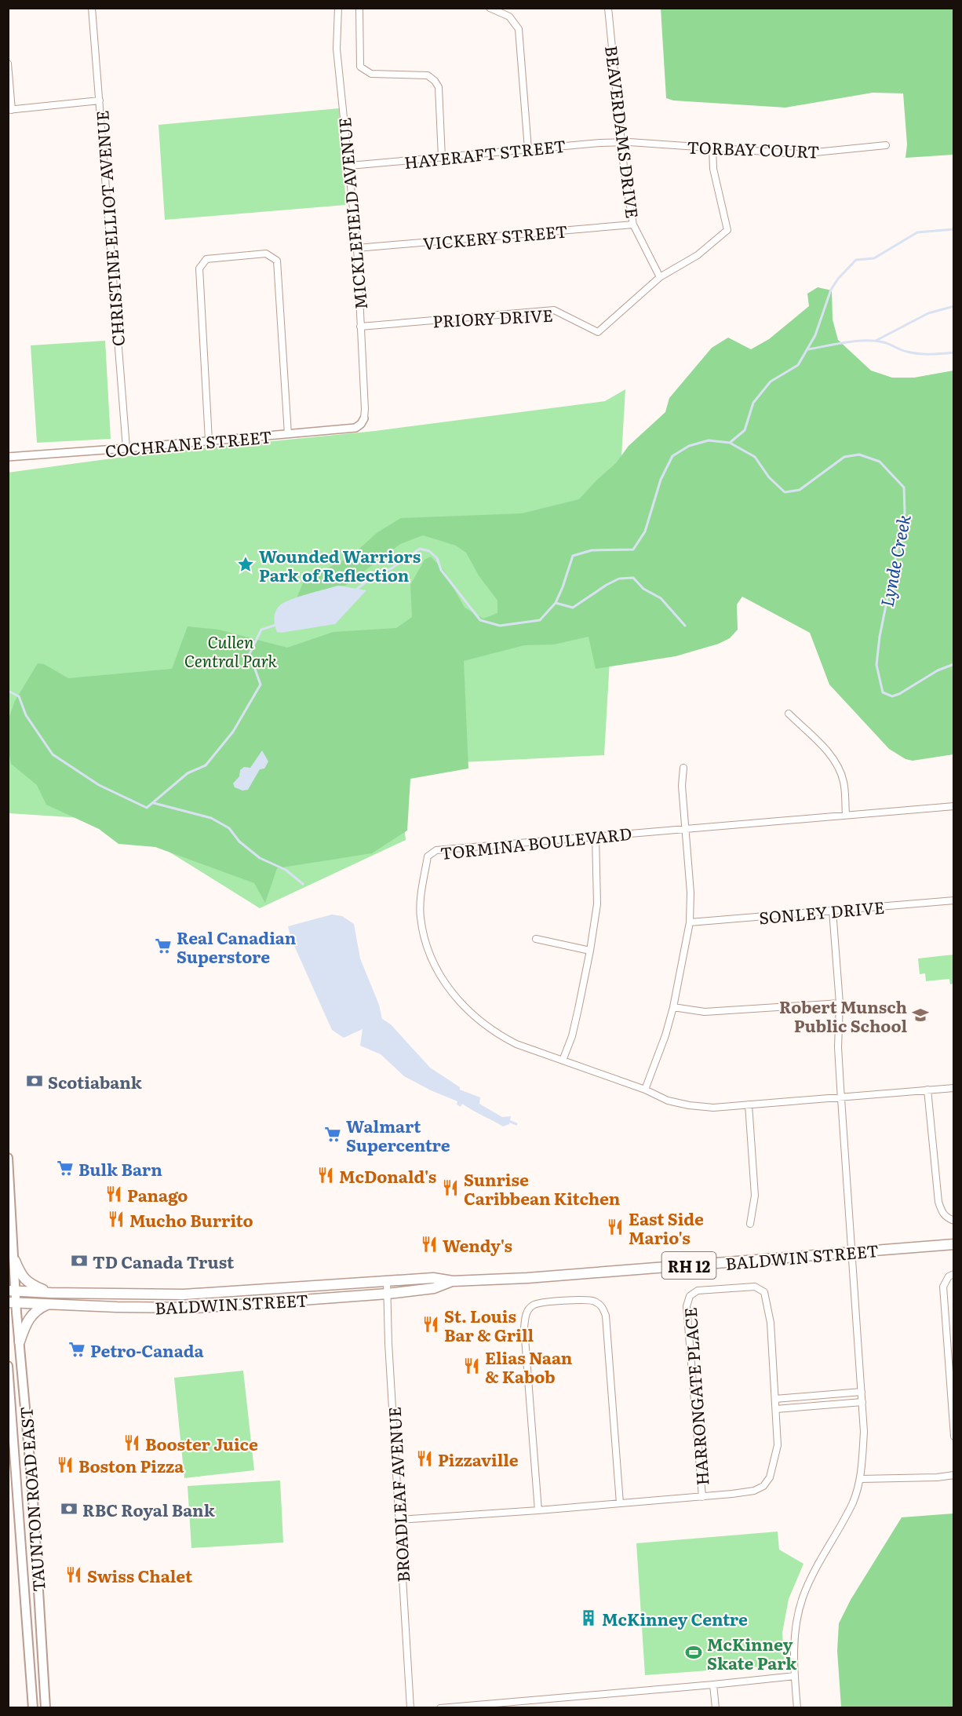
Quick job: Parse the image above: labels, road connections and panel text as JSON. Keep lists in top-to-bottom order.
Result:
{
  "streets": {
    "main road": ["BALDWIN STREET", "RH 12", "TAUNTON ROAD EAST"],
    "street": [
      "BEAVERDAMS DRIVE",
      "TORBAY COURT",
      "HAYERAFT STREET",
      "MICKLEFIELD AVENUE",
      "CHRISTINE ELLIOT AVENUE",
      "VICKERY STREET",
      "PRIORY DRIVE",
      "COCHRANE STREET",
      "TORMINA BOULEVARD",
      "SONLEY DRIVE",
      "HARRONGATE PLACE",
      "BROADLEAF AVENUE"
    ]
  },
  "crossings": [
    ["BEAVERDAMS DRIVE", "TORBAY COURT"],
    ["BEAVERDAMS DRIVE", "HAYERAFT STREET"],
    ["BEAVERDAMS DRIVE", "VICKERY STREET"],
    ["BEAVERDAMS DRIVE", "PRIORY DRIVE"],
    ["TORBAY COURT", "HAYERAFT STREET"],
    ["TORBAY COURT", "PRIORY DRIVE"],
    ["HAYERAFT STREET", "MICKLEFIELD AVENUE"],
    ["MICKLEFIELD AVENUE", "VICKERY STREET"],
    ["MICKLEFIELD AVENUE", "PRIORY DRIVE"],
    ["MICKLEFIELD AVENUE", "COCHRANE STREET"],
    ["CHRISTINE ELLIOT AVENUE", "COCHRANE STREET"],
    ["BALDWIN STREET", "BROADLEAF AVENUE"],
    ["BALDWIN STREET", "TAUNTON ROAD EAST"],
    ["HARRONGATE PLACE", "BROADLEAF AVENUE"]
  ],
  "water": ["Lynde Creek"],
  "parks": ["Cullen Central Park"],
  "places": {
    "place": ["Wounded Warriors Park of Reflection"],
    "supermarket": [
      "Real Canadian Superstore",
      "Walmart Supercentre",
      "Bulk Barn",
      "Petro-Canada"
    ],
    "school or university": ["Robert Munsch Public School"],
    "bank": ["Scotiabank", "TD Canada Trust", "RBC Royal Bank"],
    "restaurant": [
      "McDonald's",
      "Sunrise Caribbean Kitchen",
      "Panago",
      "Mucho Burrito",
      "East Side Mario's",
      "Wendy's",
      "St. Louis Bar & Grill",
      "Elias Naan & Kabob",
      "Booster Juice",
      "Pizzaville",
      "Boston Pizza",
      "Swiss Chalet"
    ],
    "building": ["McKinney Centre"],
    "sports": ["McKinney Skate Park"]
  }
}
